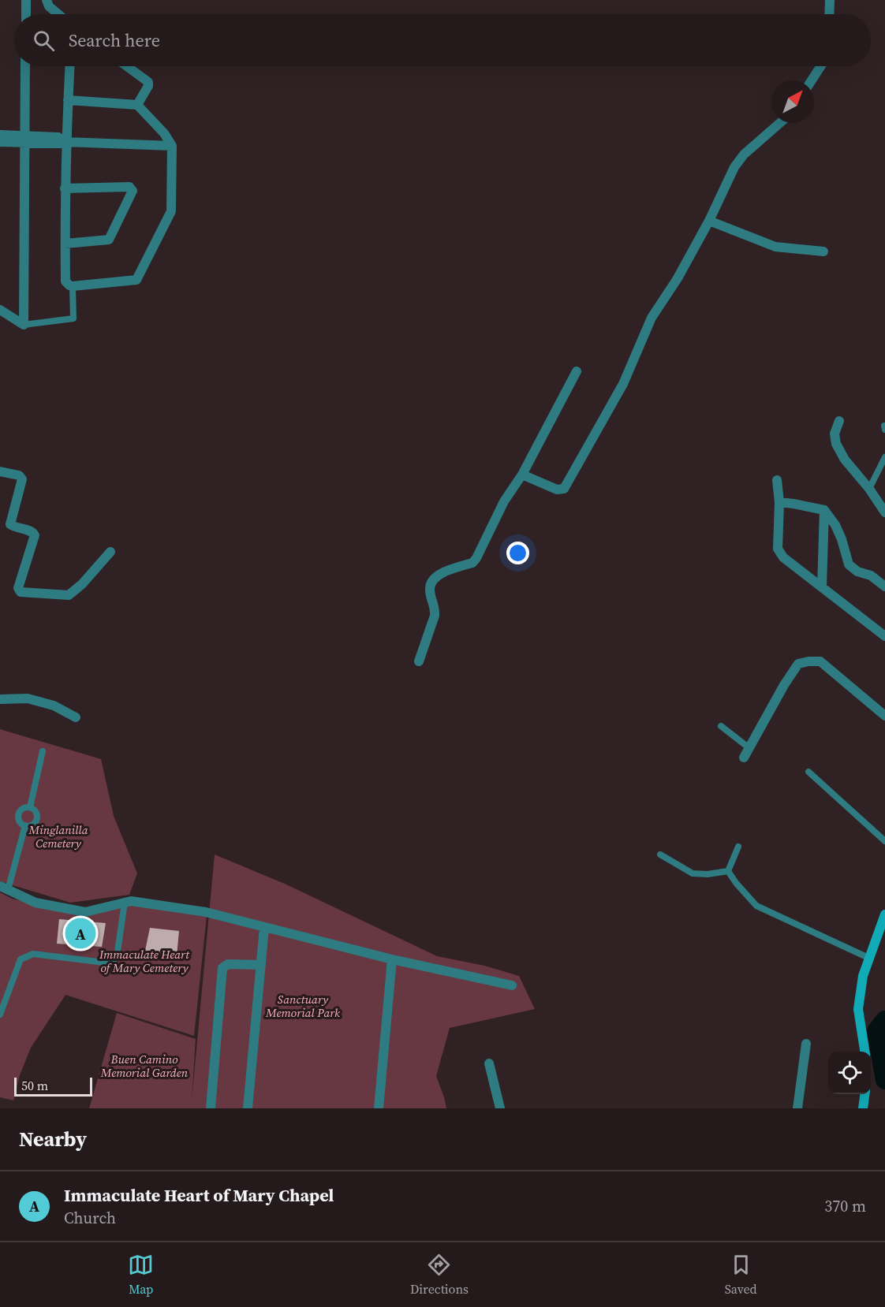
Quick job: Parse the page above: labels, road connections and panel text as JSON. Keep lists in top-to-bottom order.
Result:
{
  "parks": [
    "Minglanilla Cemetery",
    "Immaculate Heart of Mary Cemetery",
    "Sanctuary Memorial Park",
    "Buen Camino Memorial Garden"
  ],
  "scale_bar": "50 m",
  "north": "top right",
  "page": {
    "search": "Search here",
    "pins": "A",
    "scale": "50 m",
    "heading": "Nearby",
    "list": [
      {
        "mark": "A",
        "name": "Immaculate Heart of Mary Chapel",
        "note": "Church",
        "value": "370 m"
      }
    ],
    "nav": ["Map", "Directions", "Saved"]
  }
}
